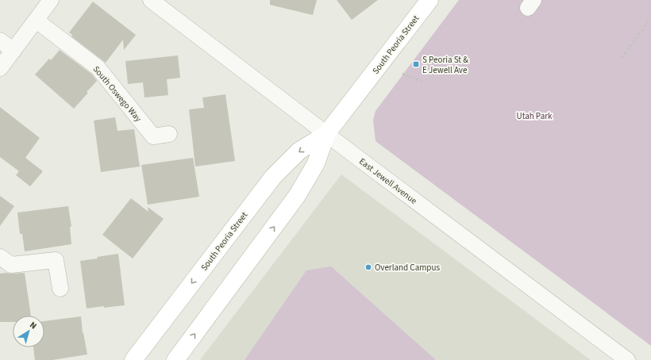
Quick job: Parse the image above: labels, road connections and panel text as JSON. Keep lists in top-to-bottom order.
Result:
{
  "streets": {
    "main road": ["South Peoria Street"],
    "street": ["South Oswego Way", "East Jewell Avenue"]
  },
  "crossings": [
    ["South Peoria Street", "East Jewell Avenue"]
  ],
  "parks": ["Utah Park"],
  "places": {
    "transit": ["S Peoria St & E Jewell Ave"],
    "other": ["Overland Campus"]
  },
  "north": "top right"
}
